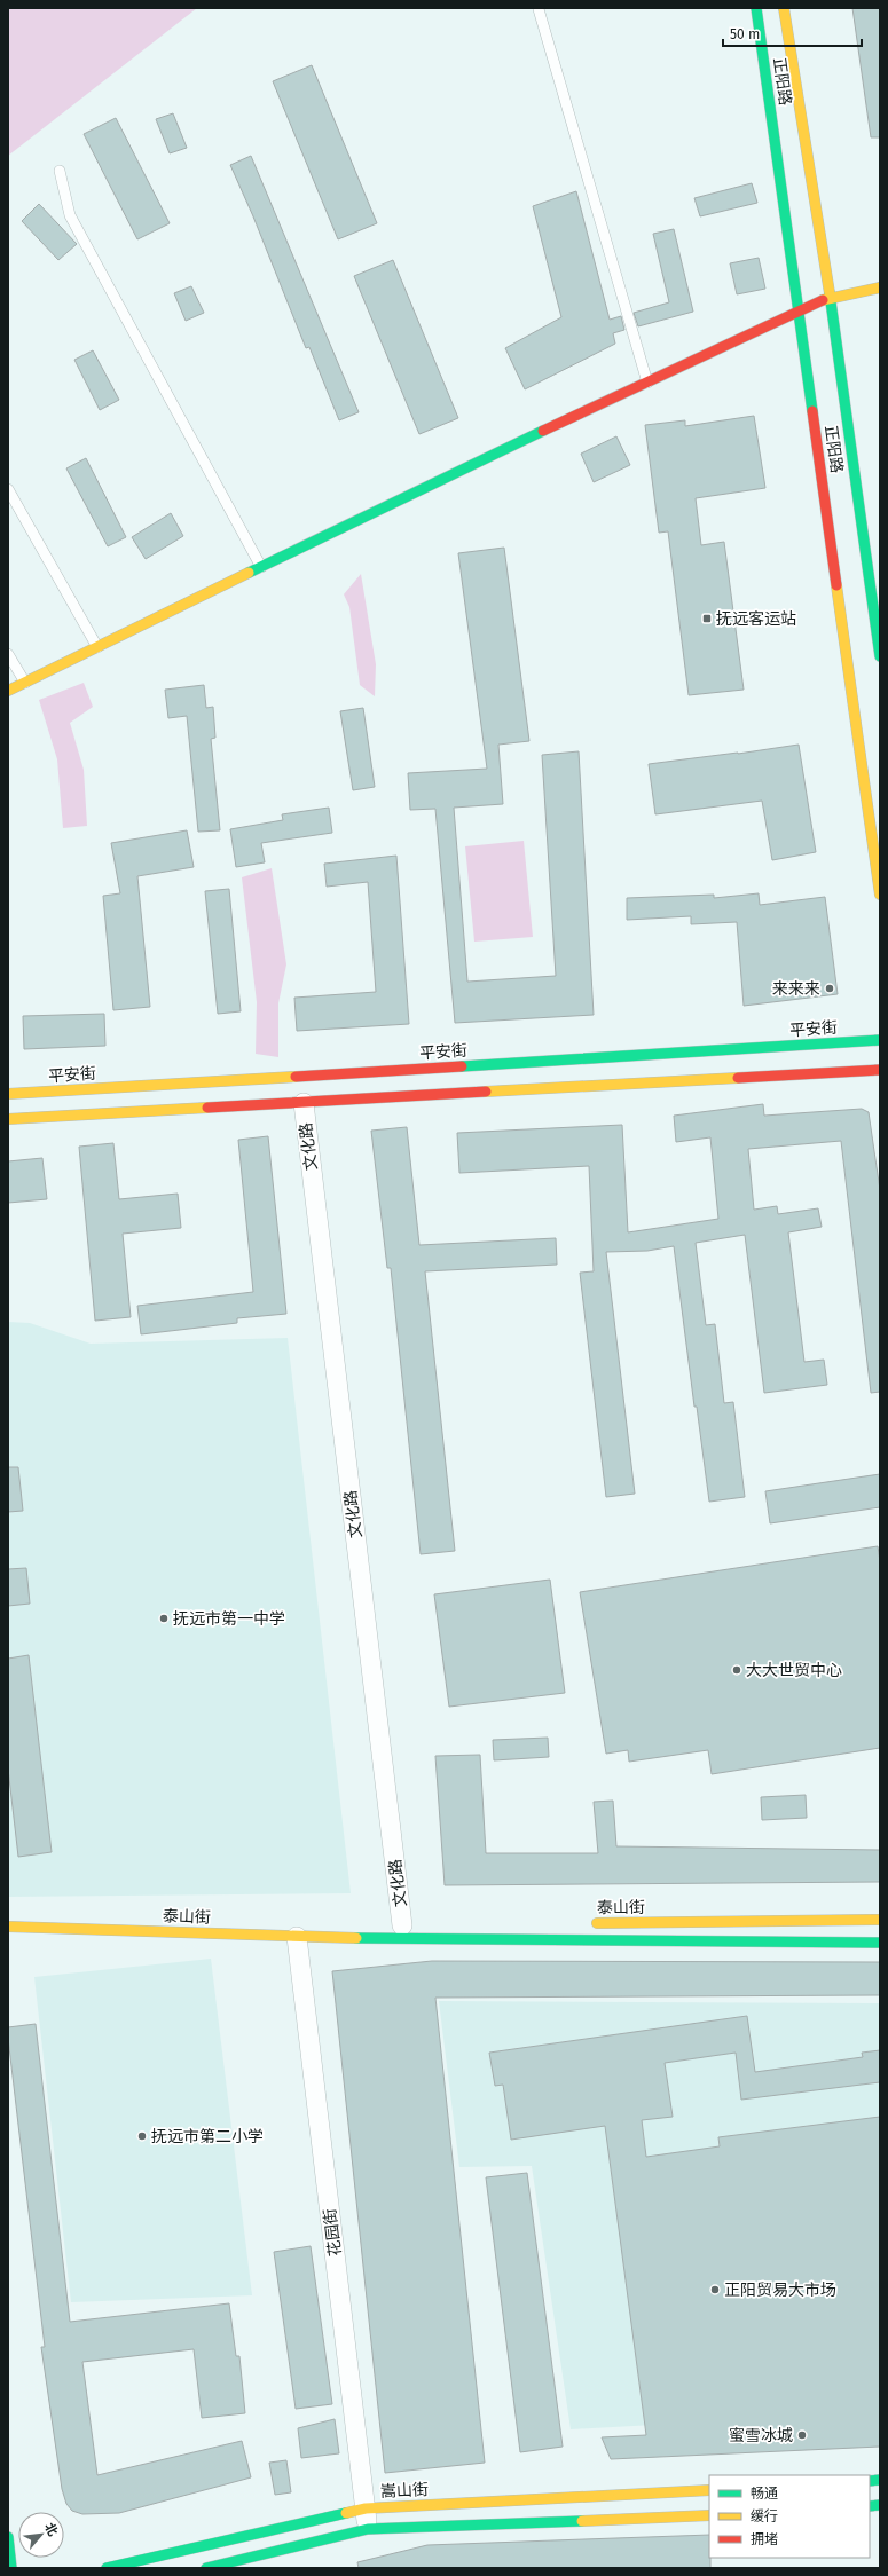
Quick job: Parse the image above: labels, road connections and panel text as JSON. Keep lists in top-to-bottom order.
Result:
{
  "streets": {
    "main road": [
      "正阳路",
      "平安街",
      "泰山街",
      "嵩山街"
    ],
    "street": ["文化路", "花园街"]
  },
  "crossings": [
    ["文化路", "泰山街"],
    ["泰山街", "花园街"],
    ["花园街", "嵩山街"]
  ],
  "places": {
    "transit": ["抚远客运站"],
    "other": [
      "来来来",
      "抚远市第一中学",
      "大大世贸中心",
      "抚远市第二小学",
      "正阳贸易大市场",
      "蜜雪冰城"
    ]
  },
  "legend": ["畅通", "缓行", "拥堵"],
  "scale_bar": "50 m",
  "north": "top right"
}
